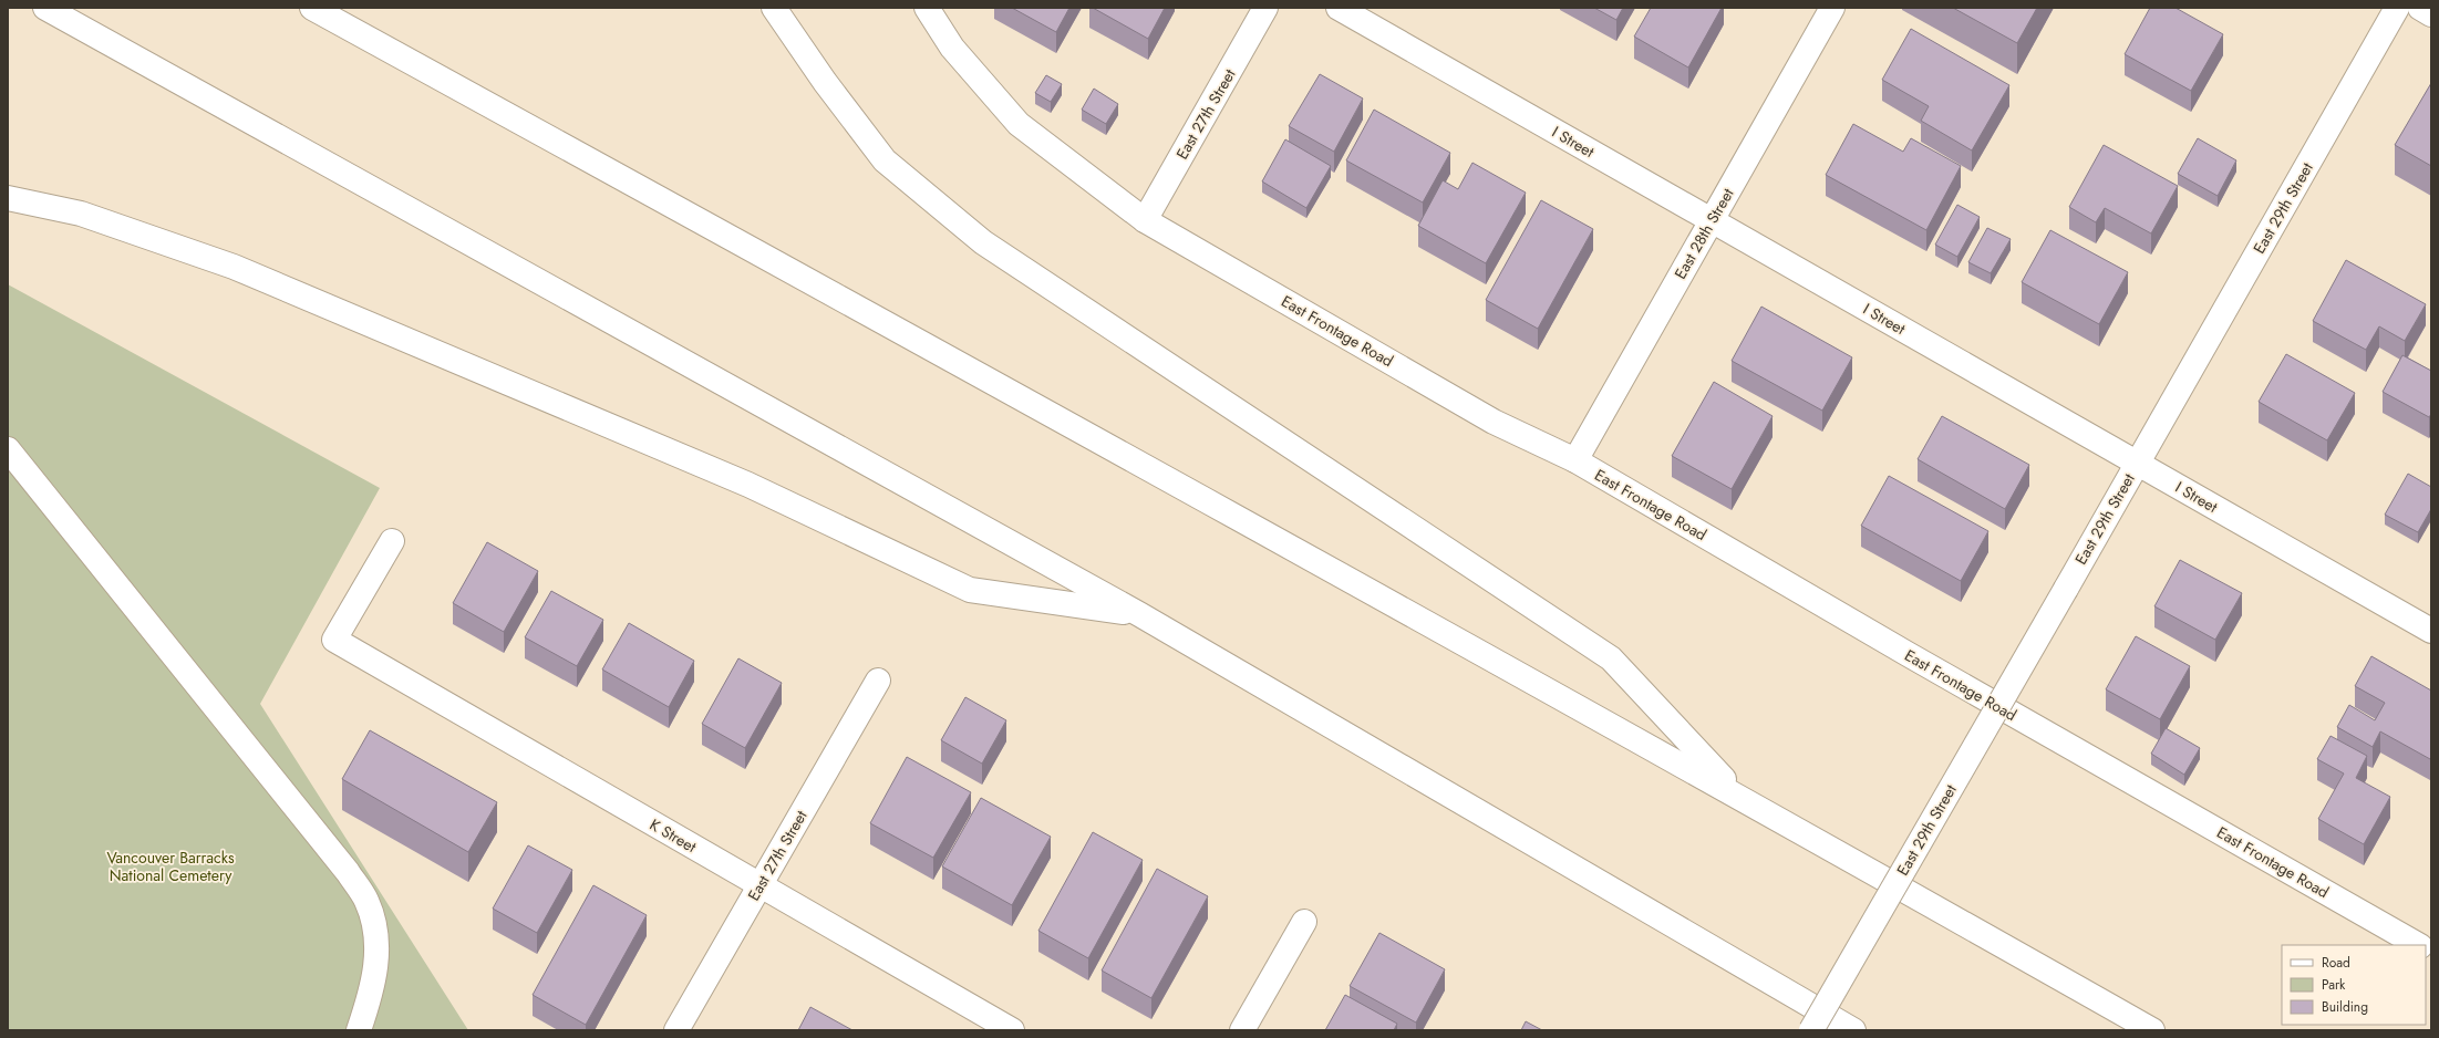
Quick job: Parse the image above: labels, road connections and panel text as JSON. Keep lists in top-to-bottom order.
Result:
{
  "streets": {
    "main road": [
      "East 27th Street",
      "I Street",
      "East 29th Street",
      "East 28th Street",
      "East Frontage Road",
      "K Street"
    ]
  },
  "crossings": [
    ["East 27th Street", "East Frontage Road"],
    ["East 27th Street", "K Street"],
    ["I Street", "East 29th Street"],
    ["I Street", "East 28th Street"],
    ["East 28th Street", "East Frontage Road"]
  ],
  "parks": ["Vancouver Barracks National Cemetery"],
  "legend": ["Road", "Park", "Building"]
}
